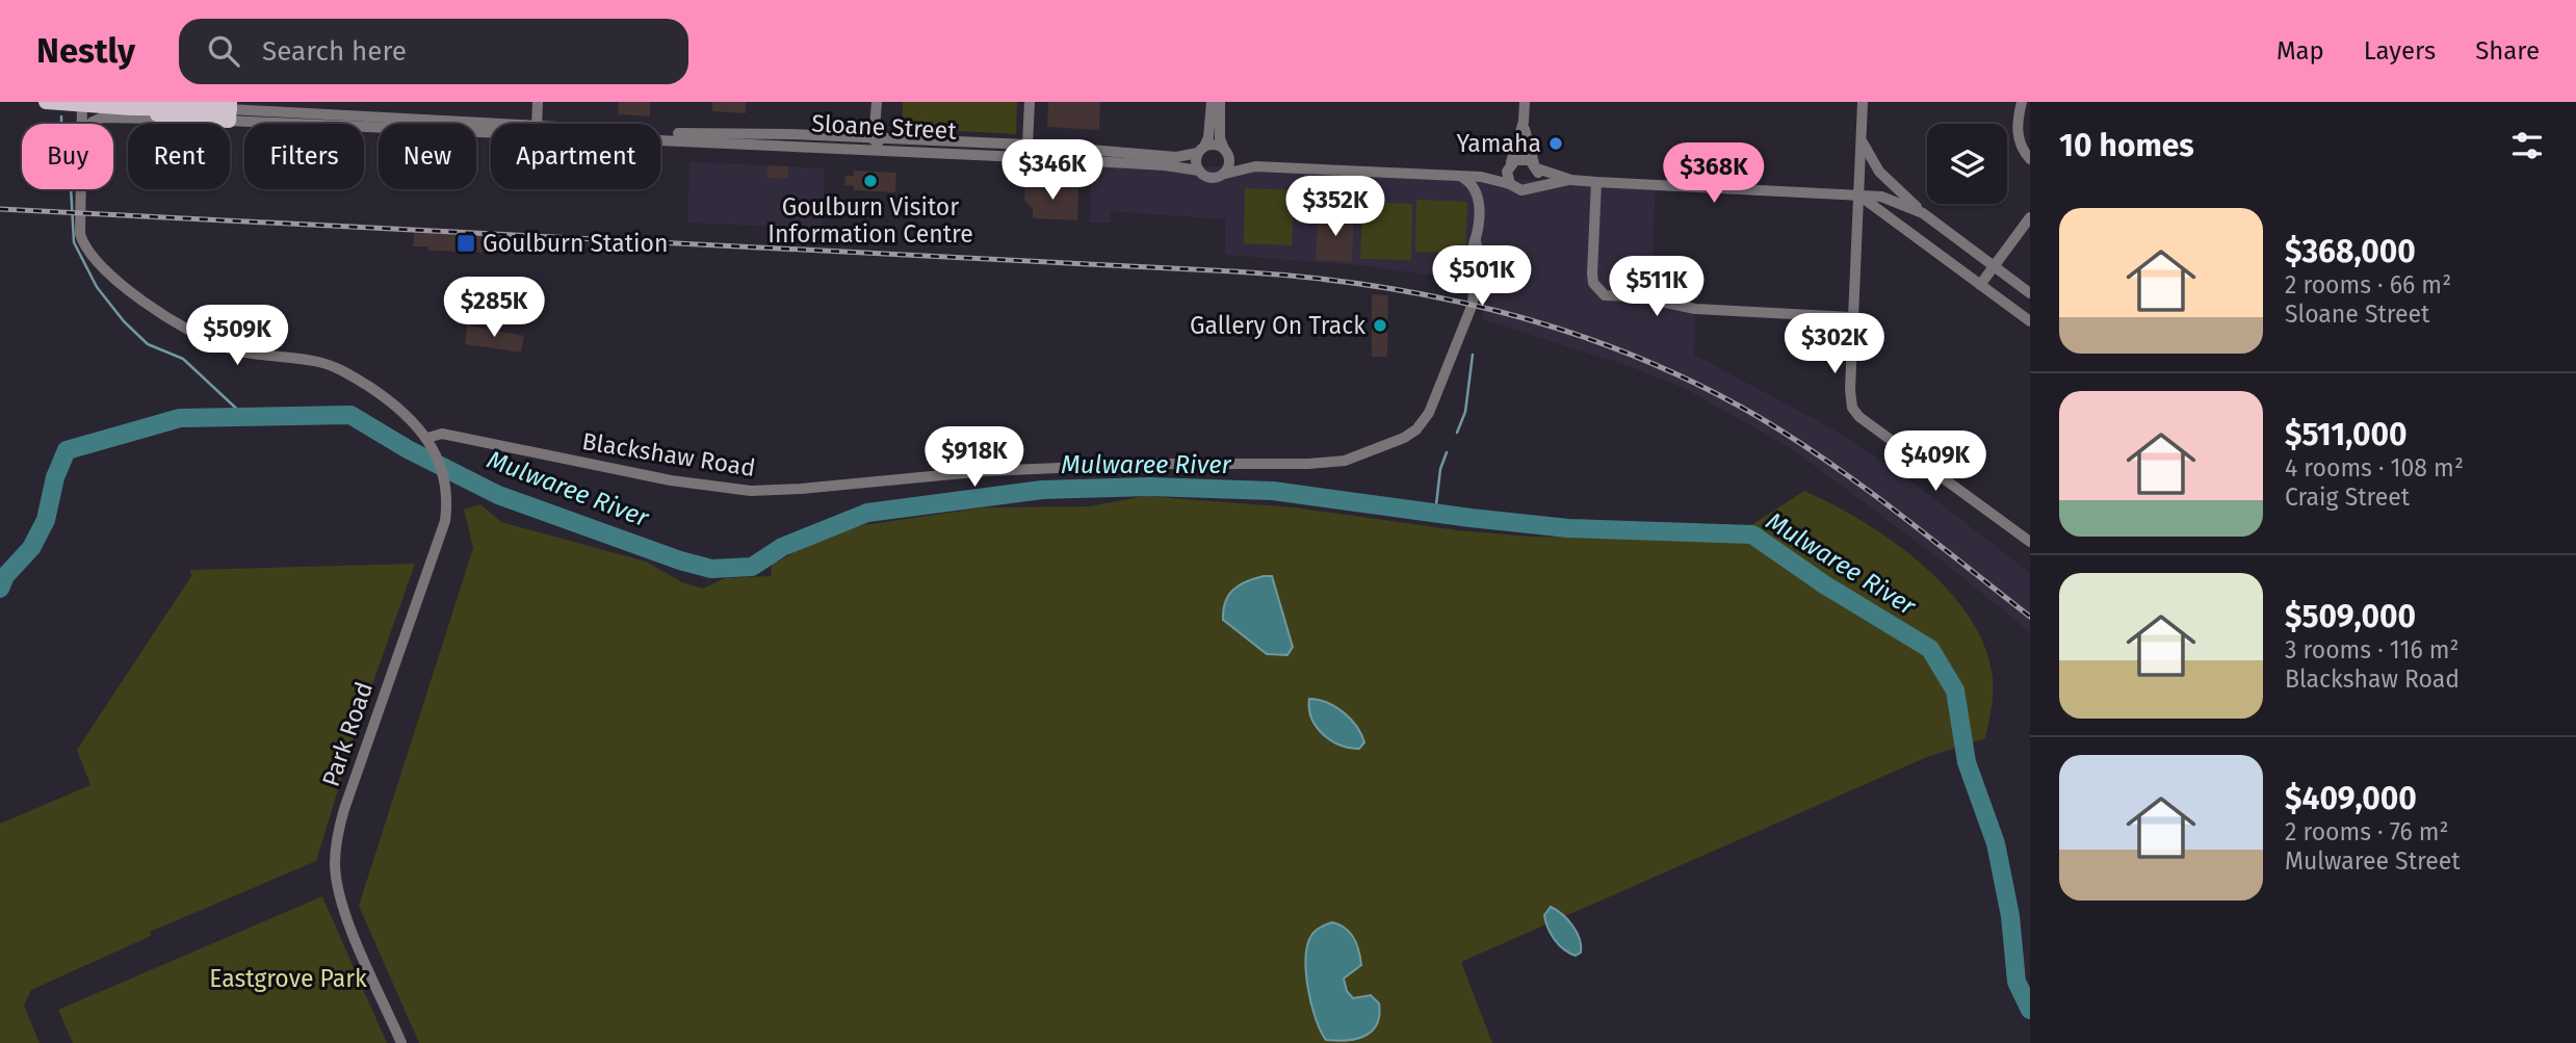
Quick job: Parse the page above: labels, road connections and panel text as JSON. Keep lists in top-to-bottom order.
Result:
{
  "streets": {
    "main road": ["Sloane Street"],
    "street": ["Blackshaw Road", "Park Road"]
  },
  "crossings": [
    ["Blackshaw Road", "Park Road"]
  ],
  "water": ["Mulwaree River"],
  "parks": ["Eastgrove Park"],
  "places": {
    "other": ["Yamaha", "Goulburn Visitor Information Centre", "Gallery On Track"],
    "transit": ["Goulburn Station"]
  },
  "page": {
    "header": "Nestly",
    "search": "Search here",
    "nav": ["Map", "Layers", "Share"],
    "heading": "10 homes",
    "chip": [
      "Buy",
      "Rent",
      "Filters",
      "New",
      "Apartment"
    ],
    "price": [
      "$346K",
      "$368K",
      "$352K",
      "$501K",
      "$511K",
      "$285K",
      "$509K",
      "$302K",
      "$918K",
      "$409K"
    ],
    "list": [
      {
        "name": "$368,000",
        "note": "2 rooms · 66 m² · Sloane Street"
      },
      {
        "name": "$511,000",
        "note": "4 rooms · 108 m² · Craig Street"
      },
      {
        "name": "$509,000",
        "note": "3 rooms · 116 m² · Blackshaw Road"
      },
      {
        "name": "$409,000",
        "note": "2 rooms · 76 m² · Mulwaree Street"
      }
    ]
  }
}
